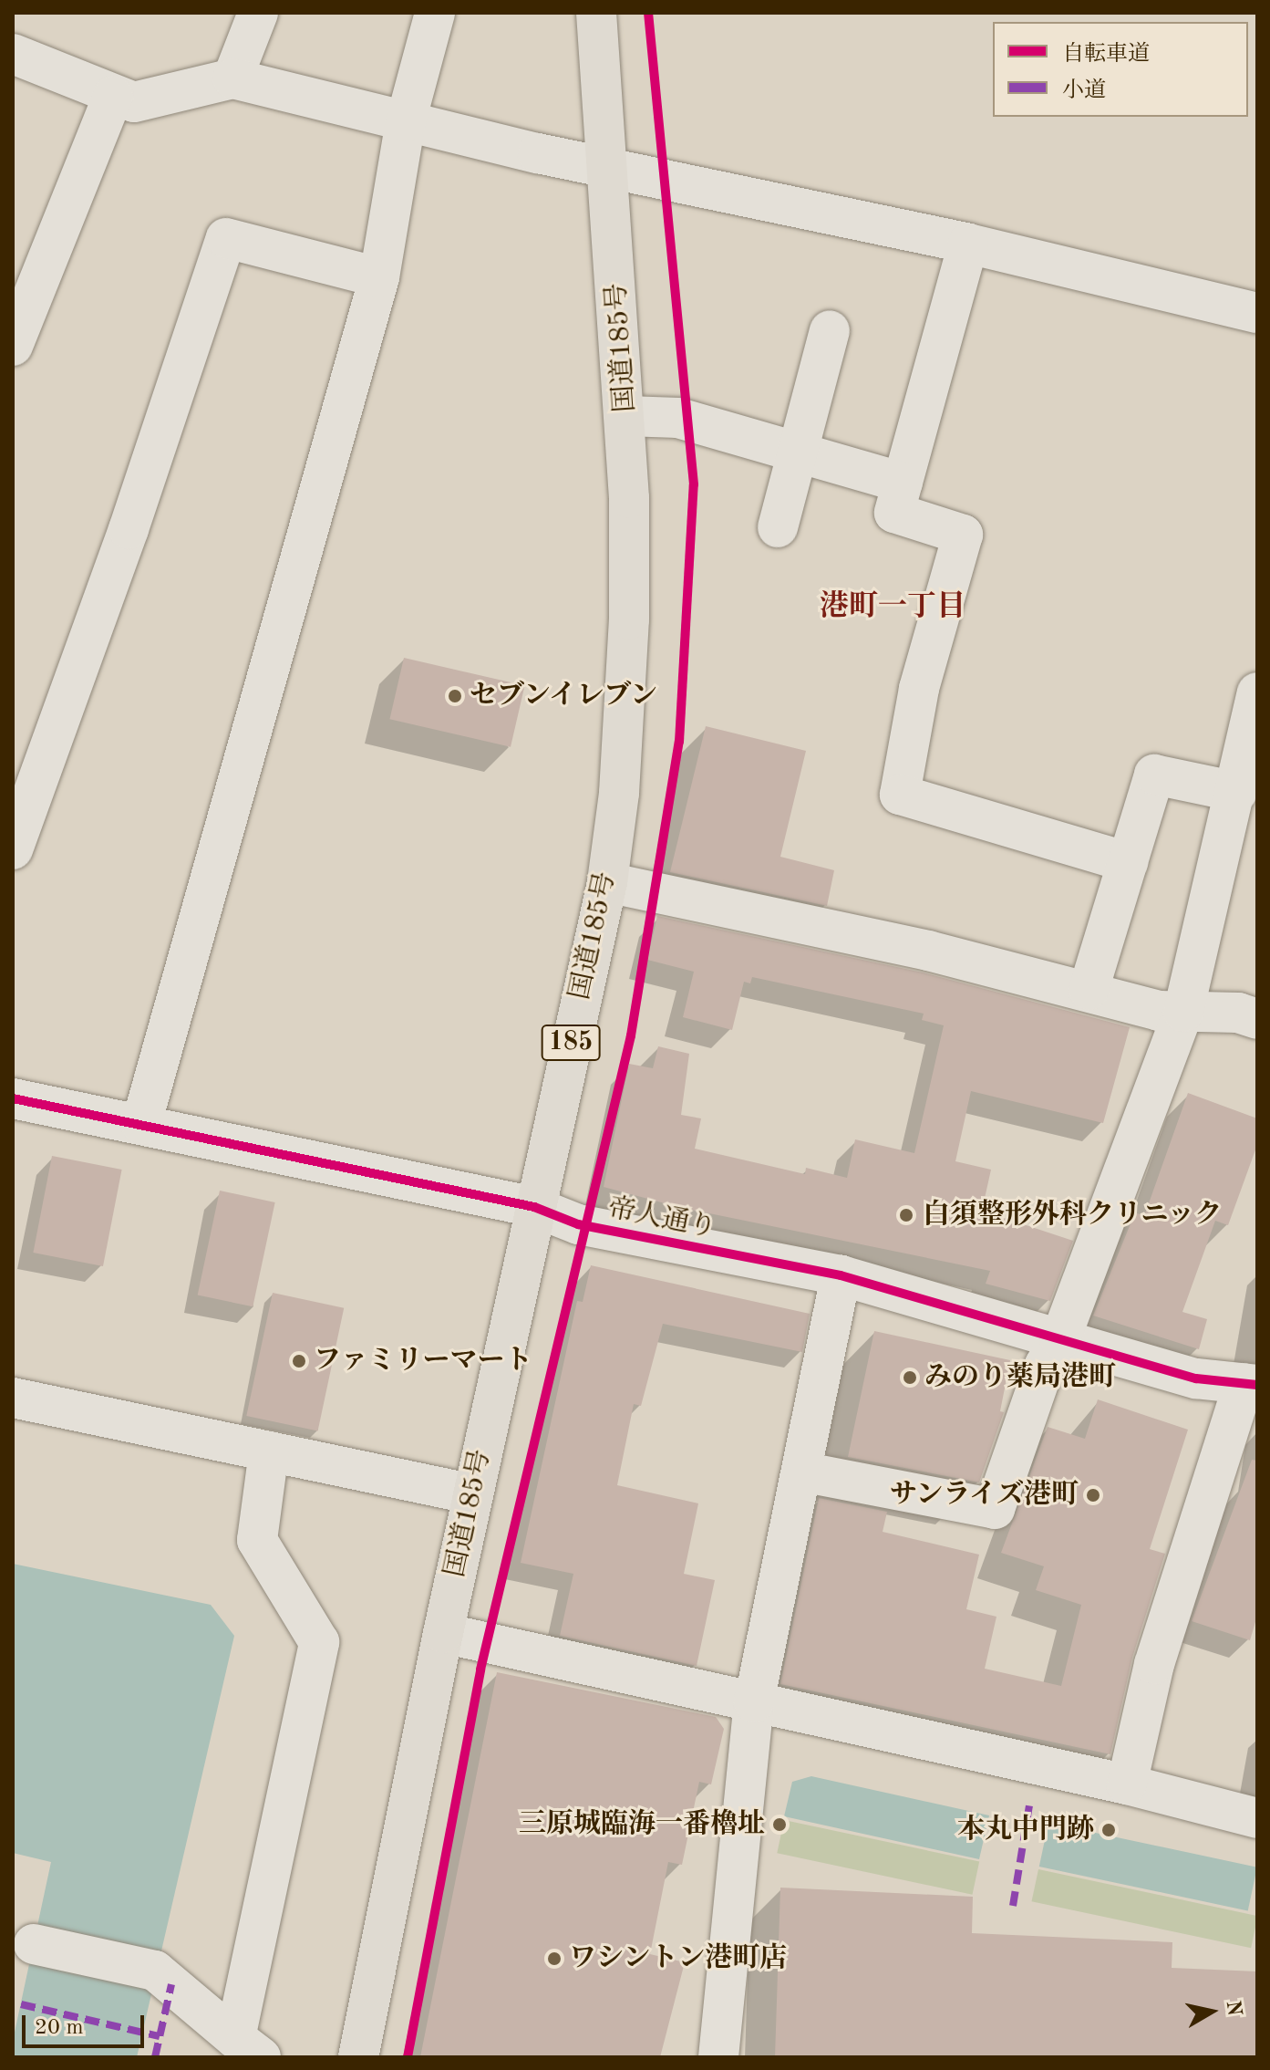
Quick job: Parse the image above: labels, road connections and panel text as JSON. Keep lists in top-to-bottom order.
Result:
{
  "streets": {
    "highway": ["国道185号", "185"],
    "street": ["帝人通り"]
  },
  "crossings": [
    ["国道185号", "帝人通り"]
  ],
  "districts": ["港町一丁目"],
  "places": [
    "セブンイレブン",
    "白須整形外科クリニック",
    "ファミリーマート",
    "みのり薬局港町",
    "サンライズ港町",
    "三原城臨海一番櫓址",
    "本丸中門跡",
    "ワシントン港町店"
  ],
  "legend": ["自転車道", "小道"],
  "scale_bar": "20 m",
  "north": "right"
}
